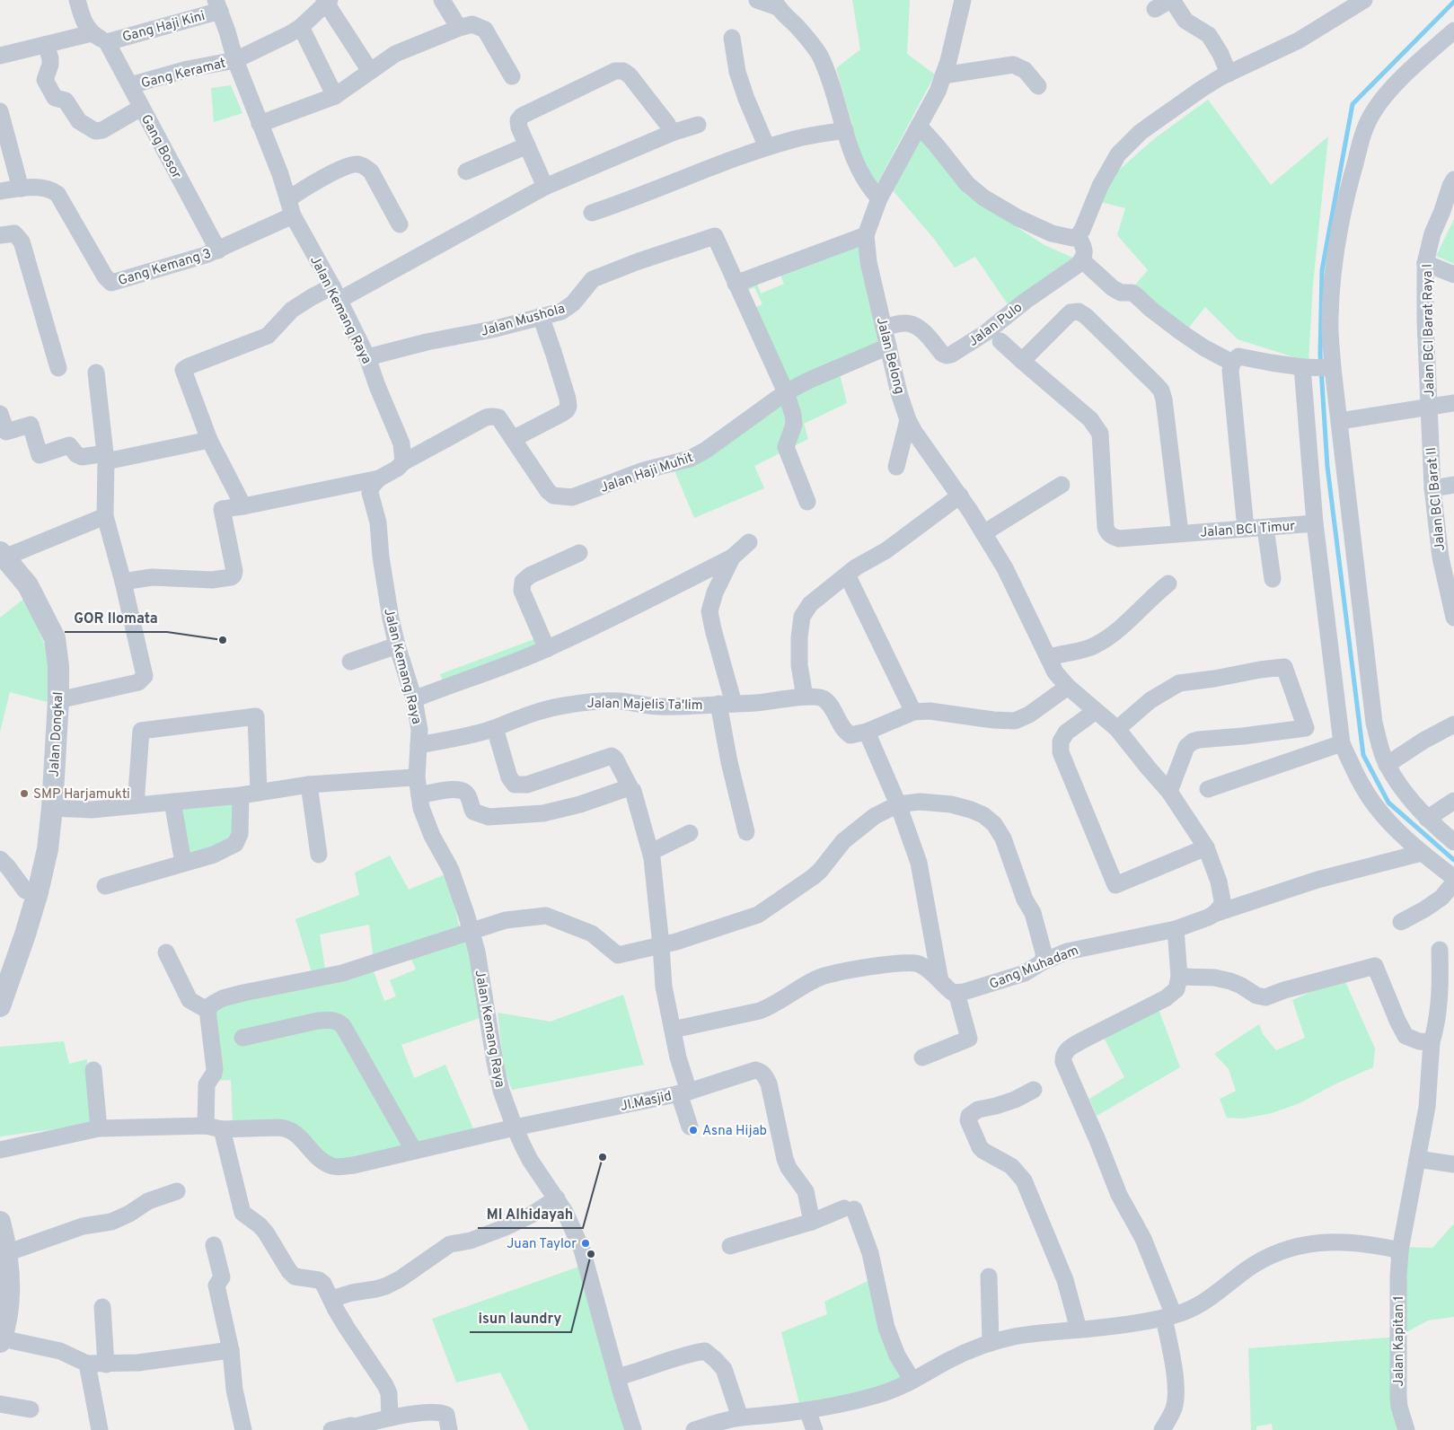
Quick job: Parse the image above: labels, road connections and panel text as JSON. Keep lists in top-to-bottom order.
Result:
{
  "streets": {
    "street": [
      "Gang Haji Kini",
      "Gang Keramat",
      "Gang Bosor",
      "Gang Kemang 3",
      "Jalan Kemang Raya",
      "Jalan Mushola",
      "Jalan Pulo",
      "Jalan BCI Barat Raya I",
      "Jalan Belong",
      "Jalan Haji Muhit",
      "Jalan BCI Barat II",
      "Jalan BCI Timur",
      "Jalan Majelis Ta'lim",
      "Jalan Dongkal",
      "Gang Muhadam",
      "Jl.Masjid",
      "Jalan Kapitan 1"
    ]
  },
  "crossings": [
    ["Gang Haji Kini", "Gang Bosor"],
    ["Gang Haji Kini", "Jalan Kemang Raya"],
    ["Gang Keramat", "Gang Bosor"],
    ["Gang Keramat", "Jalan Kemang Raya"],
    ["Gang Bosor", "Gang Kemang 3"],
    ["Gang Kemang 3", "Jalan Kemang Raya"],
    ["Jalan Kemang Raya", "Jalan Mushola"],
    ["Jalan Kemang Raya", "Jalan Haji Muhit"],
    ["Jalan Kemang Raya", "Jalan Majelis Ta'lim"],
    ["Jalan Kemang Raya", "Jl.Masjid"],
    ["Jalan Pulo", "Jalan Belong"],
    ["Jalan BCI Barat Raya I", "Jalan BCI Barat II"],
    ["Jalan Belong", "Jalan Haji Muhit"],
    ["Jalan Belong", "Gang Muhadam"]
  ],
  "places": [
    "GOR Ilomata",
    "SMP Harjamukti",
    "Asna Hijab",
    "MI Alhidayah",
    "Juan Taylor",
    "isun laundry"
  ]
}
